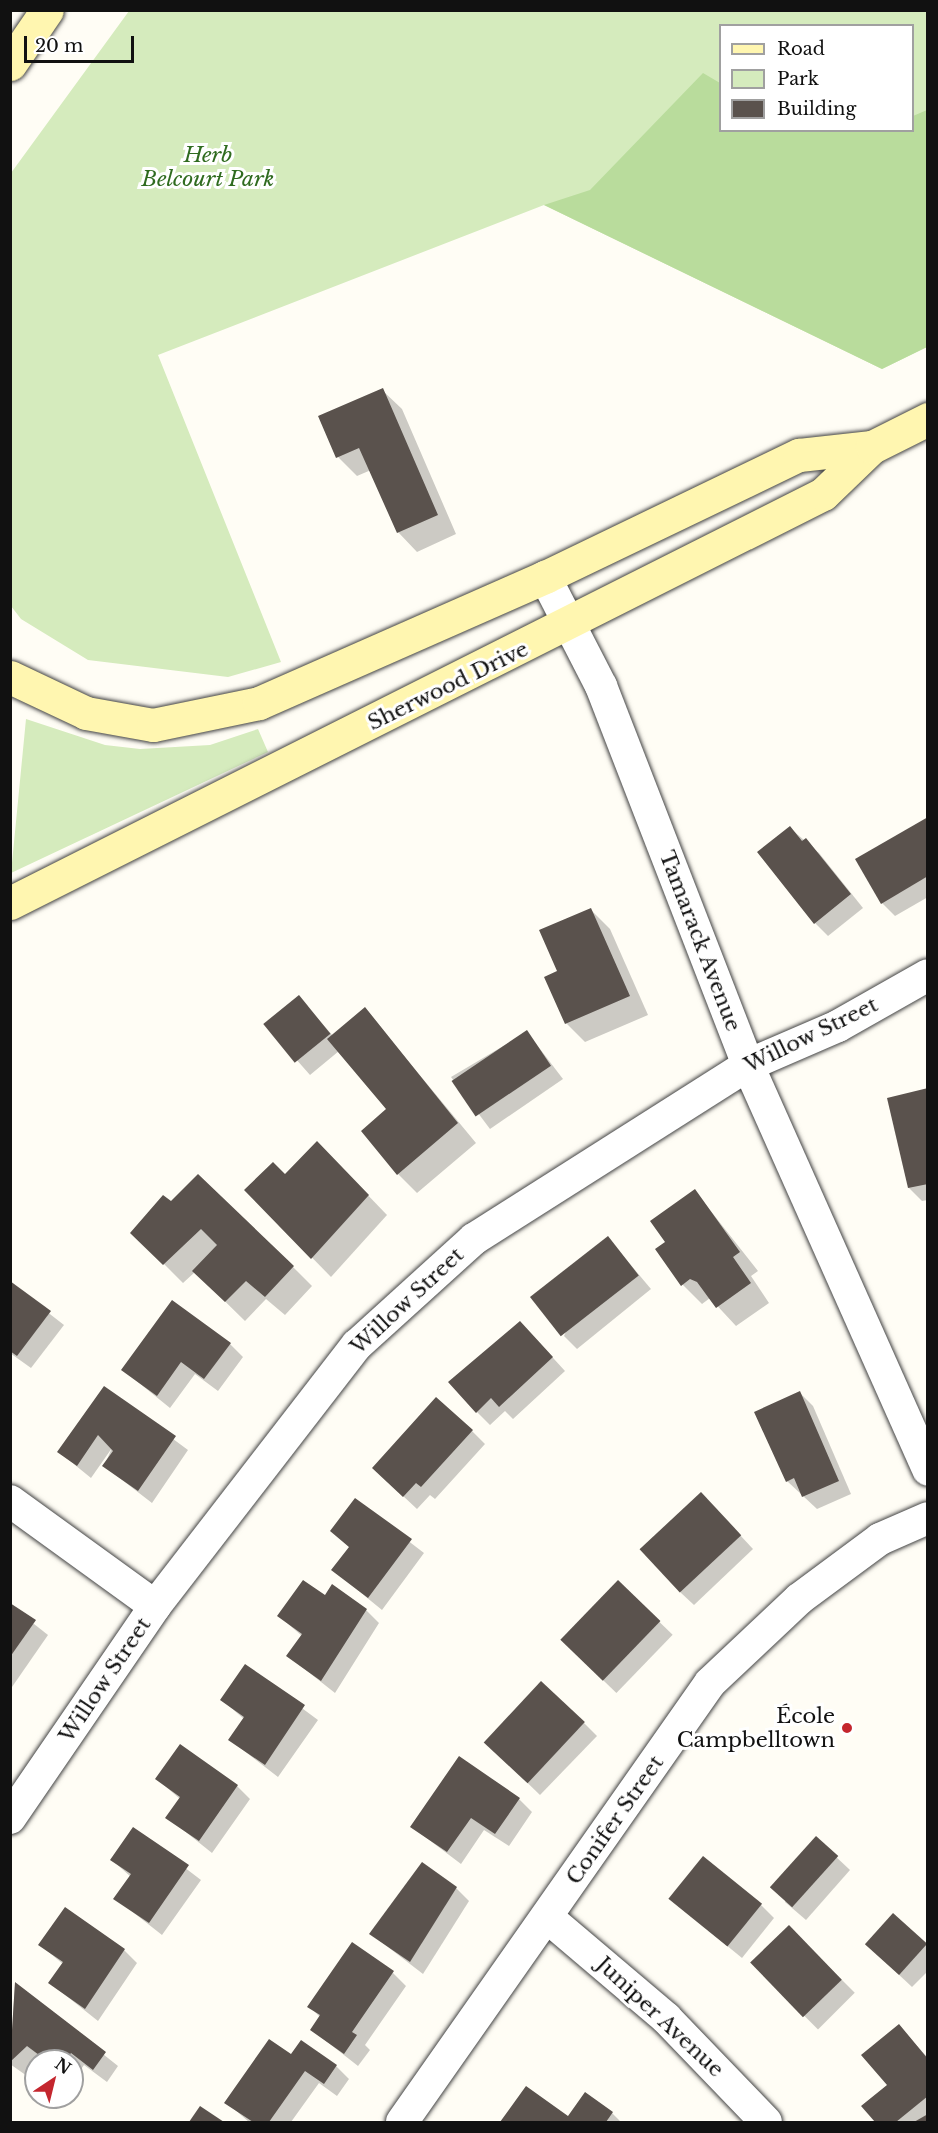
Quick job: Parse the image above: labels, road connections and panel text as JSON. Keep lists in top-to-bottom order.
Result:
{
  "streets": {
    "main road": ["Sherwood Drive"],
    "street": [
      "Tamarack Avenue",
      "Willow Street",
      "Conifer Street",
      "Juniper Avenue"
    ]
  },
  "crossings": [
    ["Sherwood Drive", "Tamarack Avenue"],
    ["Tamarack Avenue", "Willow Street"],
    ["Conifer Street", "Juniper Avenue"]
  ],
  "parks": ["Herb Belcourt Park"],
  "places": ["École Campbelltown"],
  "legend": ["Road", "Park", "Building"],
  "scale_bar": "20 m",
  "north": "top right"
}
